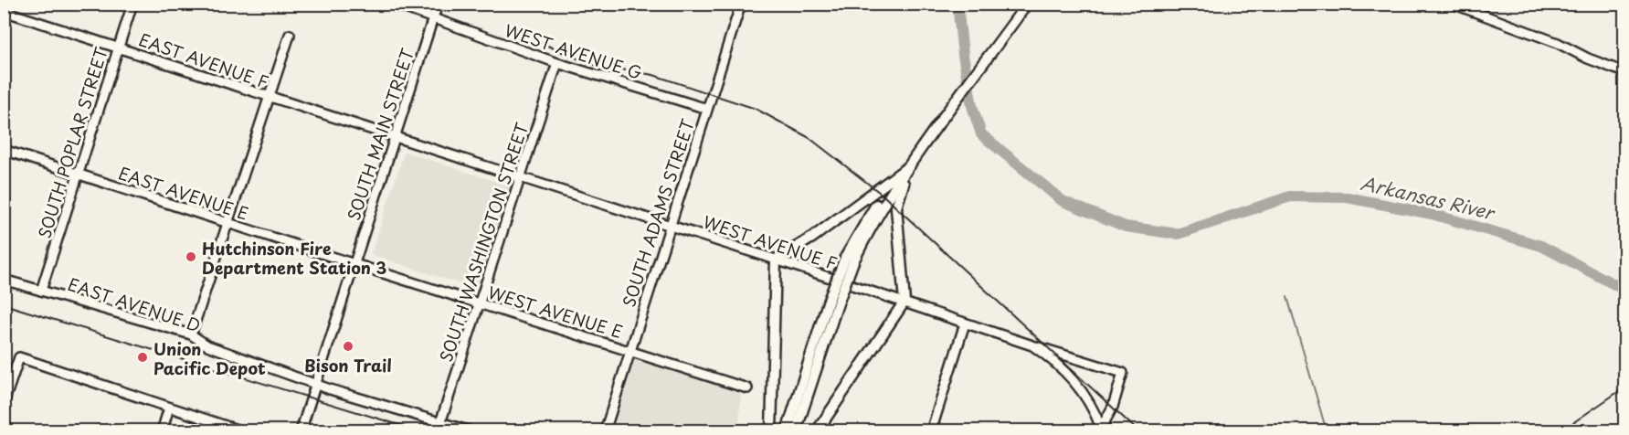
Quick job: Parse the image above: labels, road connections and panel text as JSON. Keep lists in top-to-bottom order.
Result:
{
  "streets": {
    "street": [
      "WEST AVENUE G",
      "EAST AVENUE F",
      "SOUTH MAIN STREET",
      "SOUTH POPLAR STREET",
      "EAST AVENUE E",
      "SOUTH ADAMS STREET",
      "SOUTH WASHINGTON STREET",
      "WEST AVENUE F",
      "EAST AVENUE D",
      "WEST AVENUE E"
    ]
  },
  "crossings": [
    ["WEST AVENUE G", "SOUTH MAIN STREET"],
    ["WEST AVENUE G", "SOUTH ADAMS STREET"],
    ["WEST AVENUE G", "SOUTH WASHINGTON STREET"],
    ["EAST AVENUE F", "SOUTH MAIN STREET"],
    ["EAST AVENUE F", "SOUTH POPLAR STREET"],
    ["EAST AVENUE F", "WEST AVENUE F"],
    ["SOUTH MAIN STREET", "EAST AVENUE E"],
    ["SOUTH MAIN STREET", "WEST AVENUE F"],
    ["SOUTH MAIN STREET", "EAST AVENUE D"],
    ["SOUTH MAIN STREET", "WEST AVENUE E"],
    ["SOUTH POPLAR STREET", "EAST AVENUE E"],
    ["SOUTH POPLAR STREET", "EAST AVENUE D"],
    ["EAST AVENUE E", "WEST AVENUE E"],
    ["SOUTH ADAMS STREET", "WEST AVENUE F"],
    ["SOUTH ADAMS STREET", "WEST AVENUE E"],
    ["SOUTH WASHINGTON STREET", "WEST AVENUE F"],
    ["SOUTH WASHINGTON STREET", "EAST AVENUE D"],
    ["SOUTH WASHINGTON STREET", "WEST AVENUE E"]
  ],
  "water": ["Arkansas River"],
  "places": ["Hutchinson Fire Department Station 3", "Bison Trail", "Union Pacific Depot"]
}
